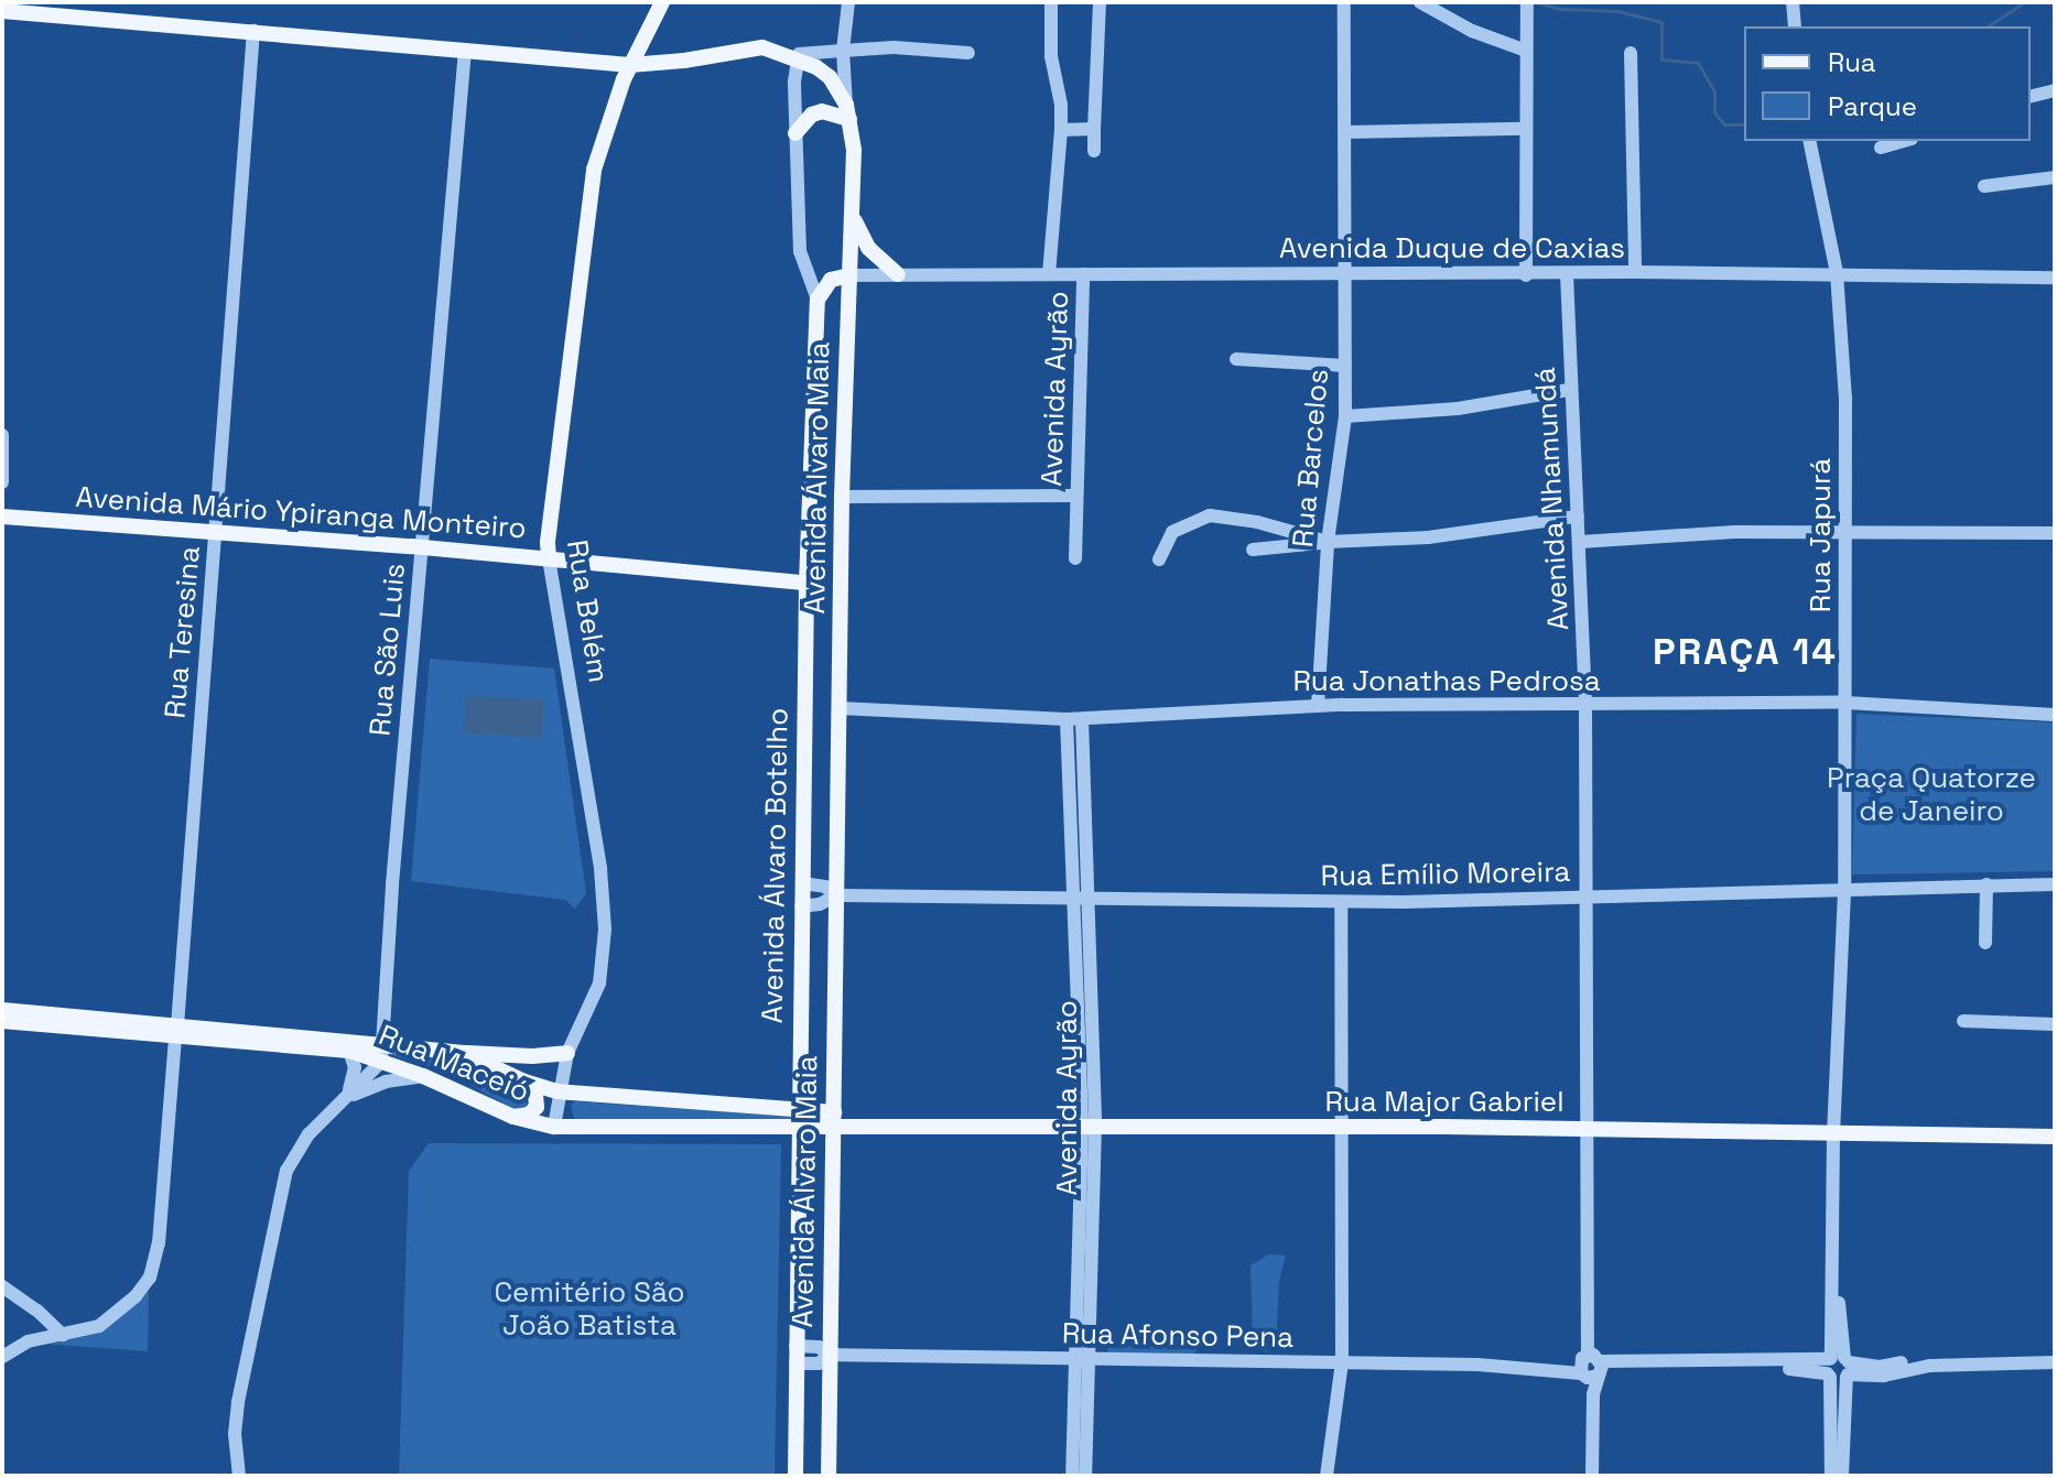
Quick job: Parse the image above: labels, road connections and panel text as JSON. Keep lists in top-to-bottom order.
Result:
{
  "streets": {
    "main road": [
      "Avenida Álvaro Maia",
      "Avenida Mário Ypiranga Monteiro",
      "Rua Belém",
      "Avenida Álvaro Botelho",
      "Rua Maceió",
      "Rua Major Gabriel"
    ],
    "street": [
      "Avenida Duque de Caxias",
      "Avenida Ayrão",
      "Rua Barcelos",
      "Avenida Nhamundá",
      "Rua Japurá",
      "Rua Teresina",
      "Rua São Luis",
      "Rua Jonathas Pedrosa",
      "Rua Emílio Moreira",
      "Rua Afonso Pena"
    ]
  },
  "crossings": [
    ["Avenida Duque de Caxias", "Avenida Ayrão"],
    ["Avenida Duque de Caxias", "Rua Barcelos"],
    ["Avenida Duque de Caxias", "Avenida Álvaro Maia"],
    ["Avenida Duque de Caxias", "Avenida Nhamundá"],
    ["Avenida Duque de Caxias", "Rua Japurá"],
    ["Avenida Ayrão", "Rua Jonathas Pedrosa"],
    ["Avenida Ayrão", "Rua Emílio Moreira"],
    ["Avenida Ayrão", "Rua Major Gabriel"],
    ["Avenida Ayrão", "Rua Afonso Pena"],
    ["Rua Barcelos", "Rua Jonathas Pedrosa"],
    ["Avenida Álvaro Maia", "Rua Jonathas Pedrosa"],
    ["Avenida Álvaro Maia", "Rua Emílio Moreira"],
    ["Avenida Álvaro Maia", "Rua Maceió"],
    ["Avenida Álvaro Maia", "Rua Major Gabriel"],
    ["Avenida Álvaro Maia", "Rua Afonso Pena"],
    ["Avenida Nhamundá", "Rua Jonathas Pedrosa"],
    ["Avenida Nhamundá", "Rua Emílio Moreira"],
    ["Avenida Nhamundá", "Rua Major Gabriel"],
    ["Avenida Nhamundá", "Rua Afonso Pena"],
    ["Avenida Mário Ypiranga Monteiro", "Rua Belém"],
    ["Avenida Mário Ypiranga Monteiro", "Rua Teresina"],
    ["Avenida Mário Ypiranga Monteiro", "Rua São Luis"],
    ["Avenida Mário Ypiranga Monteiro", "Avenida Álvaro Botelho"],
    ["Rua Japurá", "Rua Jonathas Pedrosa"],
    ["Rua Japurá", "Rua Emílio Moreira"],
    ["Rua Japurá", "Rua Major Gabriel"],
    ["Rua Japurá", "Rua Afonso Pena"],
    ["Rua Belém", "Rua Maceió"],
    ["Rua Teresina", "Rua Maceió"],
    ["Rua São Luis", "Rua Maceió"],
    ["Avenida Álvaro Botelho", "Rua Emílio Moreira"],
    ["Avenida Álvaro Botelho", "Rua Maceió"],
    ["Avenida Álvaro Botelho", "Rua Afonso Pena"],
    ["Rua Maceió", "Rua Major Gabriel"]
  ],
  "districts": ["PRAÇA 14"],
  "parks": ["Praça Quatorze de Janeiro", "Cemitério São João Batista"],
  "legend": ["Rua", "Parque"]
}
